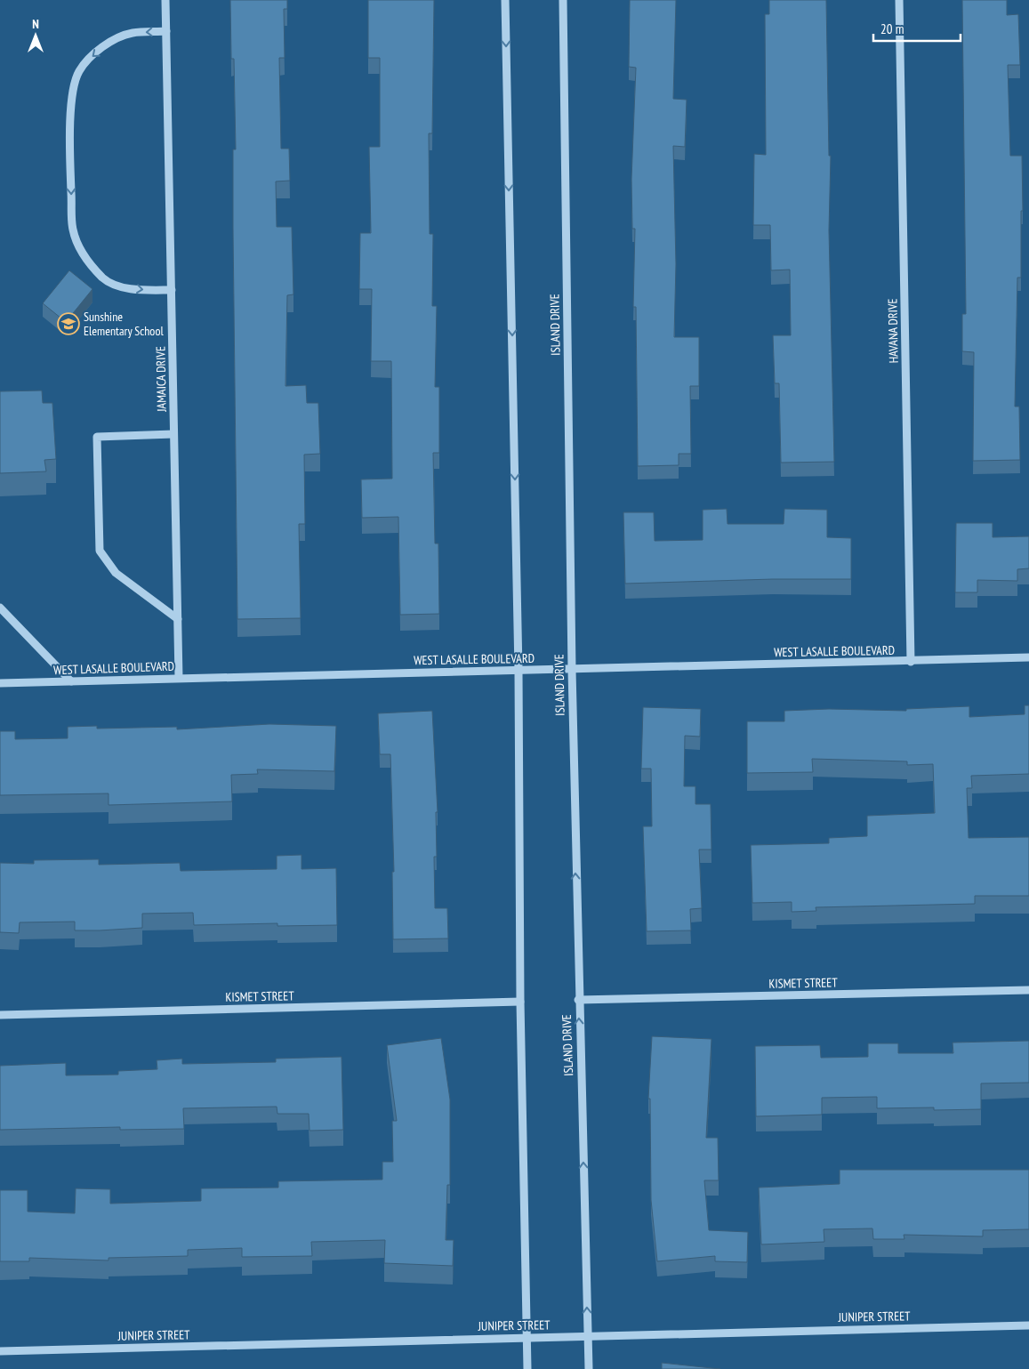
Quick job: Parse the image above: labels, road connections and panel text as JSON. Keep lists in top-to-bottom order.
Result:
{
  "streets": {
    "street": [
      "ISLAND DRIVE",
      "HAVANA DRIVE",
      "JAMAICA DRIVE",
      "WEST LASALLE BOULEVARD",
      "KISMET STREET",
      "JUNIPER STREET"
    ]
  },
  "crossings": [
    ["ISLAND DRIVE", "WEST LASALLE BOULEVARD"],
    ["ISLAND DRIVE", "KISMET STREET"],
    ["ISLAND DRIVE", "JUNIPER STREET"],
    ["HAVANA DRIVE", "WEST LASALLE BOULEVARD"],
    ["JAMAICA DRIVE", "WEST LASALLE BOULEVARD"]
  ],
  "places": {
    "school or university": ["Sunshine Elementary School"]
  },
  "scale_bar": "20 m",
  "north": "top"
}
